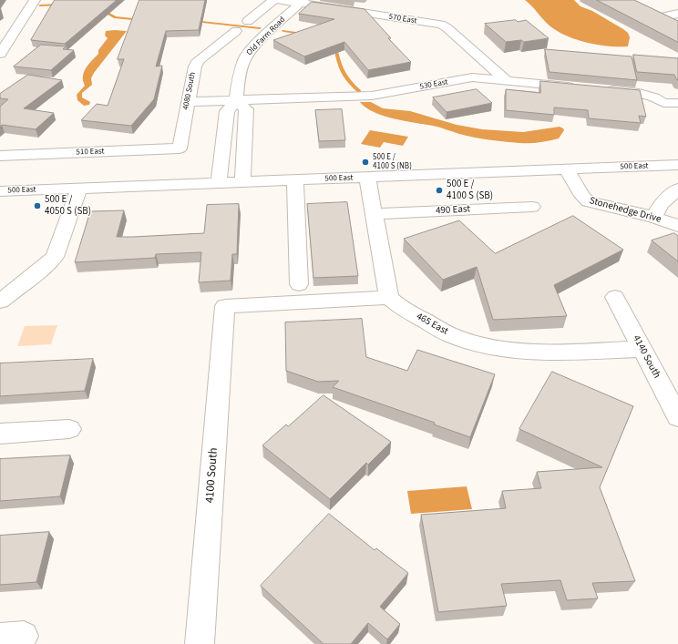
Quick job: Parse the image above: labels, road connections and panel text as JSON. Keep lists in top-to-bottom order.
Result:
{
  "streets": {
    "street": [
      "570 East",
      "Old Farm Road",
      "530 East",
      "4080 South",
      "510 East",
      "500 East",
      "490 East",
      "Stonehedge Drive",
      "465 East",
      "4140 South",
      "4100 South"
    ]
  },
  "crossings": [
    ["570 East", "Old Farm Road"],
    ["570 East", "530 East"],
    ["Old Farm Road", "530 East"],
    ["Old Farm Road", "500 East"],
    ["530 East", "4080 South"],
    ["4080 South", "510 East"],
    ["500 East", "Stonehedge Drive"],
    ["465 East", "4140 South"],
    ["465 East", "4100 South"]
  ],
  "places": ["500 E / 4100 S (NB)", "500 E / 4100 S (SB)", "500 E / 4050 S (SB)"]
}
